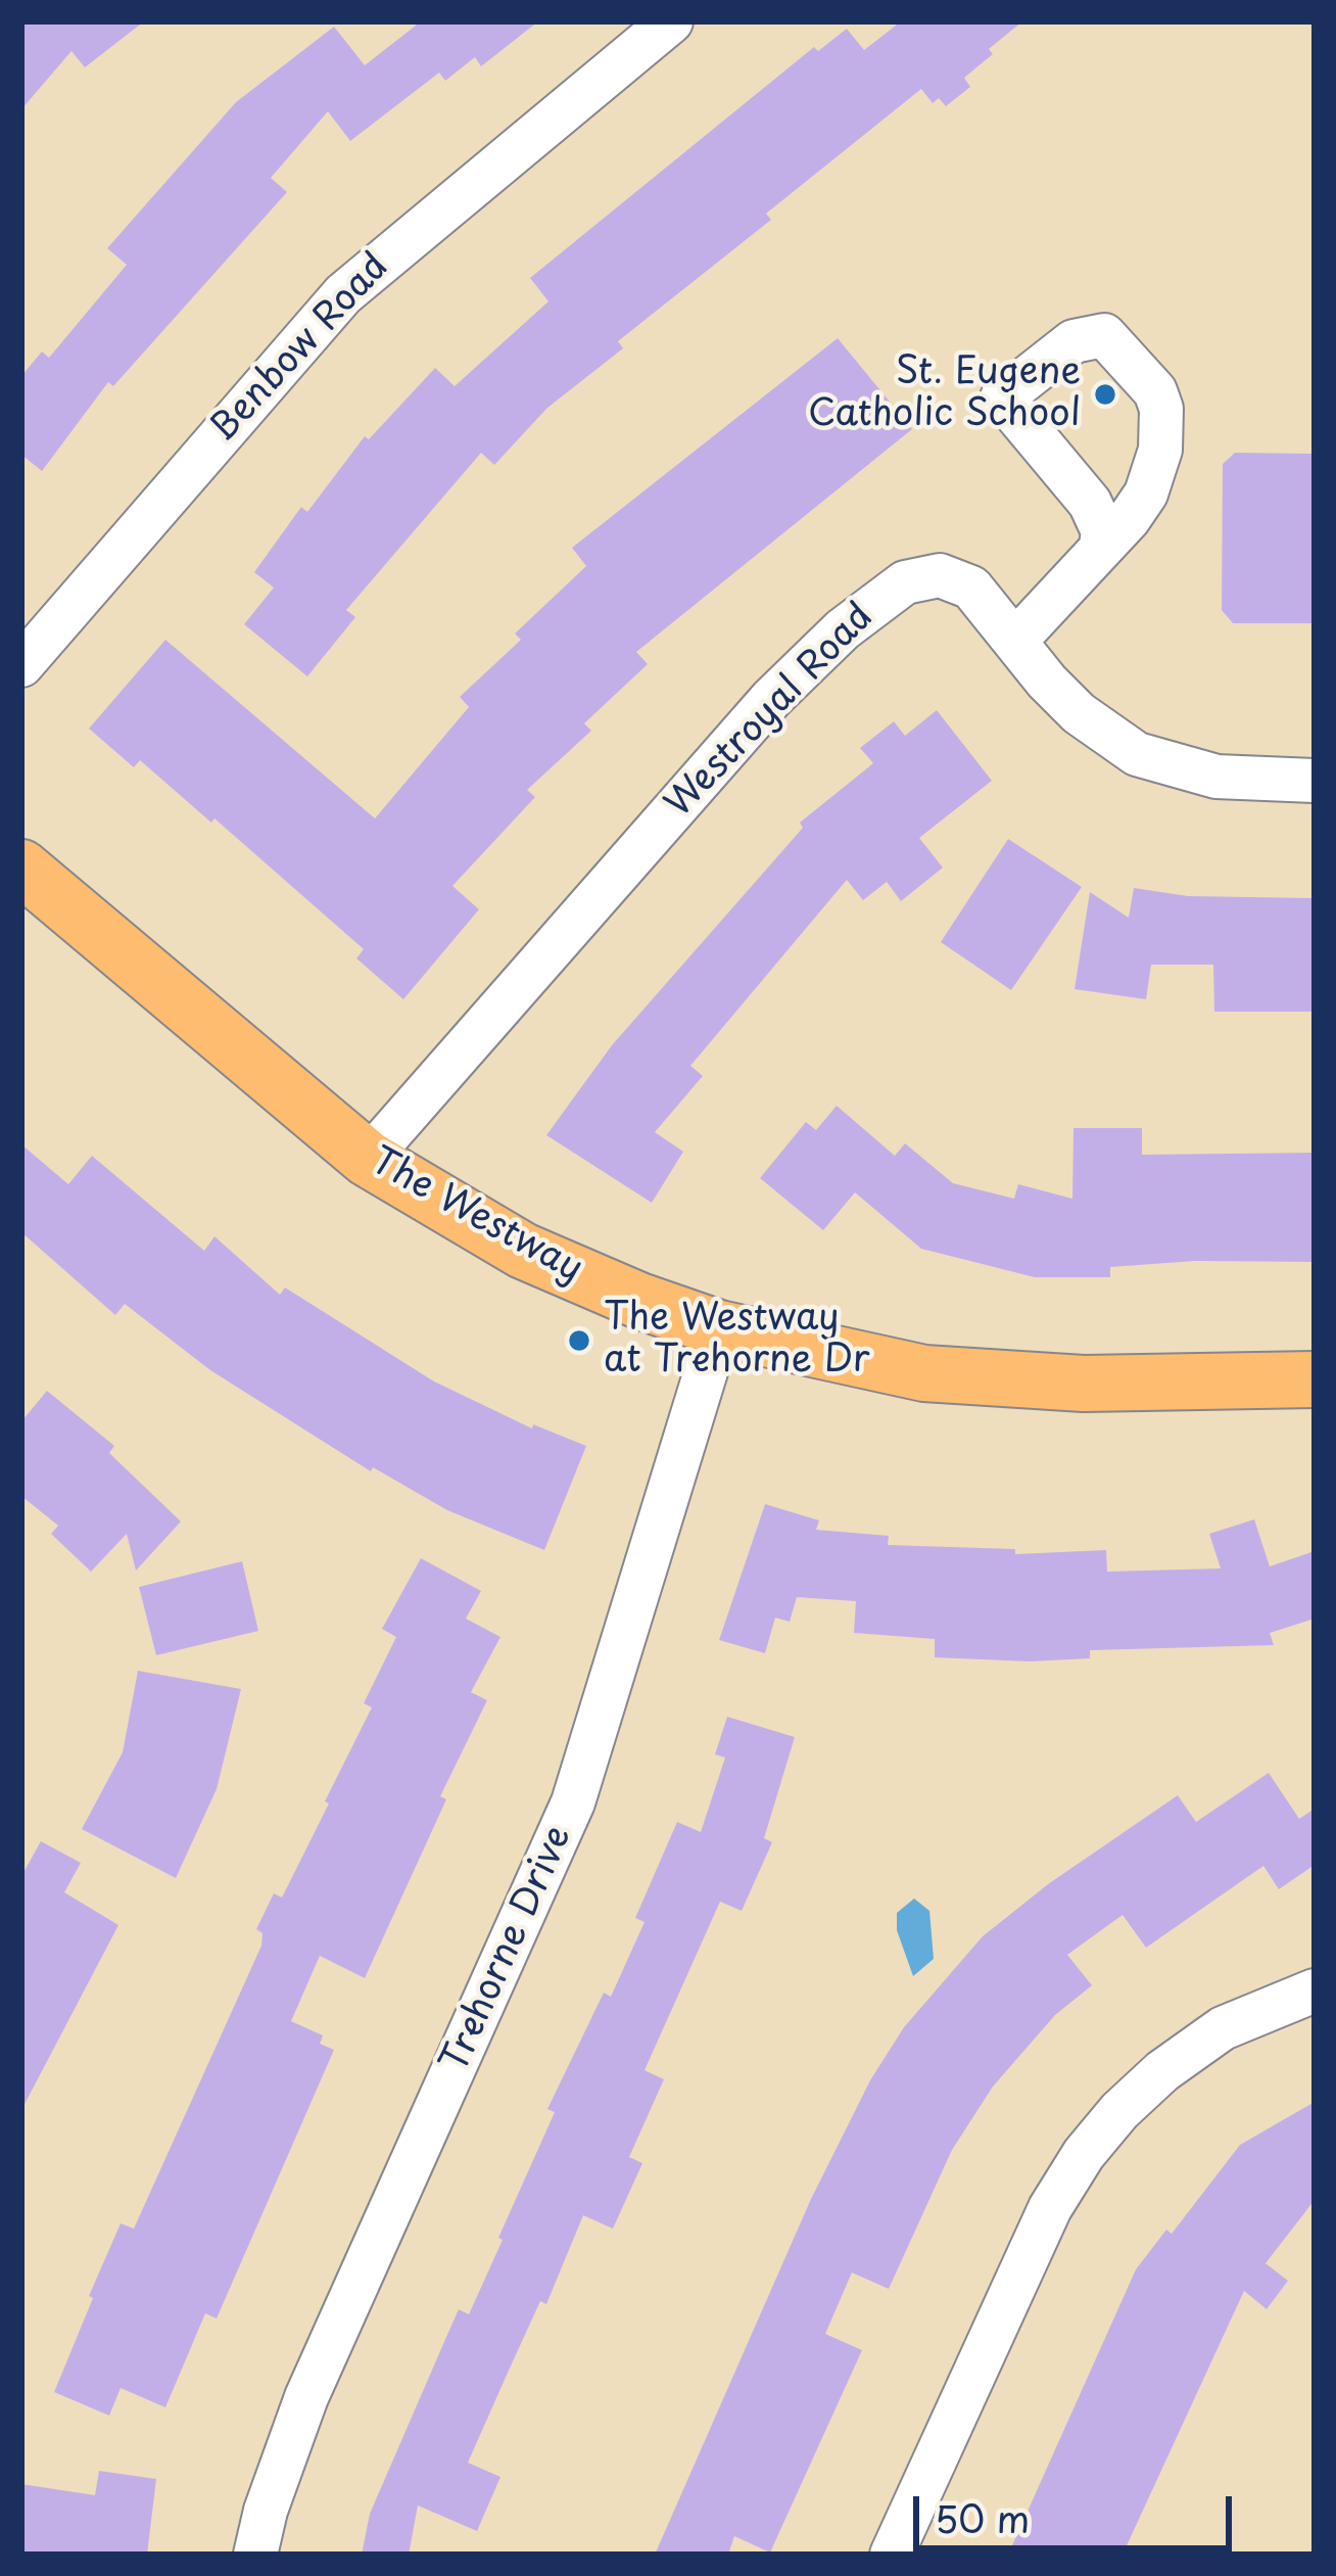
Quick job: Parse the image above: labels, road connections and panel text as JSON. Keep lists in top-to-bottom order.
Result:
{
  "streets": {
    "main road": ["The Westway"],
    "street": ["Benbow Road", "Westroyal Road", "Trehorne Drive"]
  },
  "crossings": [
    ["Westroyal Road", "The Westway"],
    ["The Westway", "Trehorne Drive"]
  ],
  "places": ["St. Eugene Catholic School", "The Westway at Trehorne Dr"],
  "scale_bar": "50 m"
}
